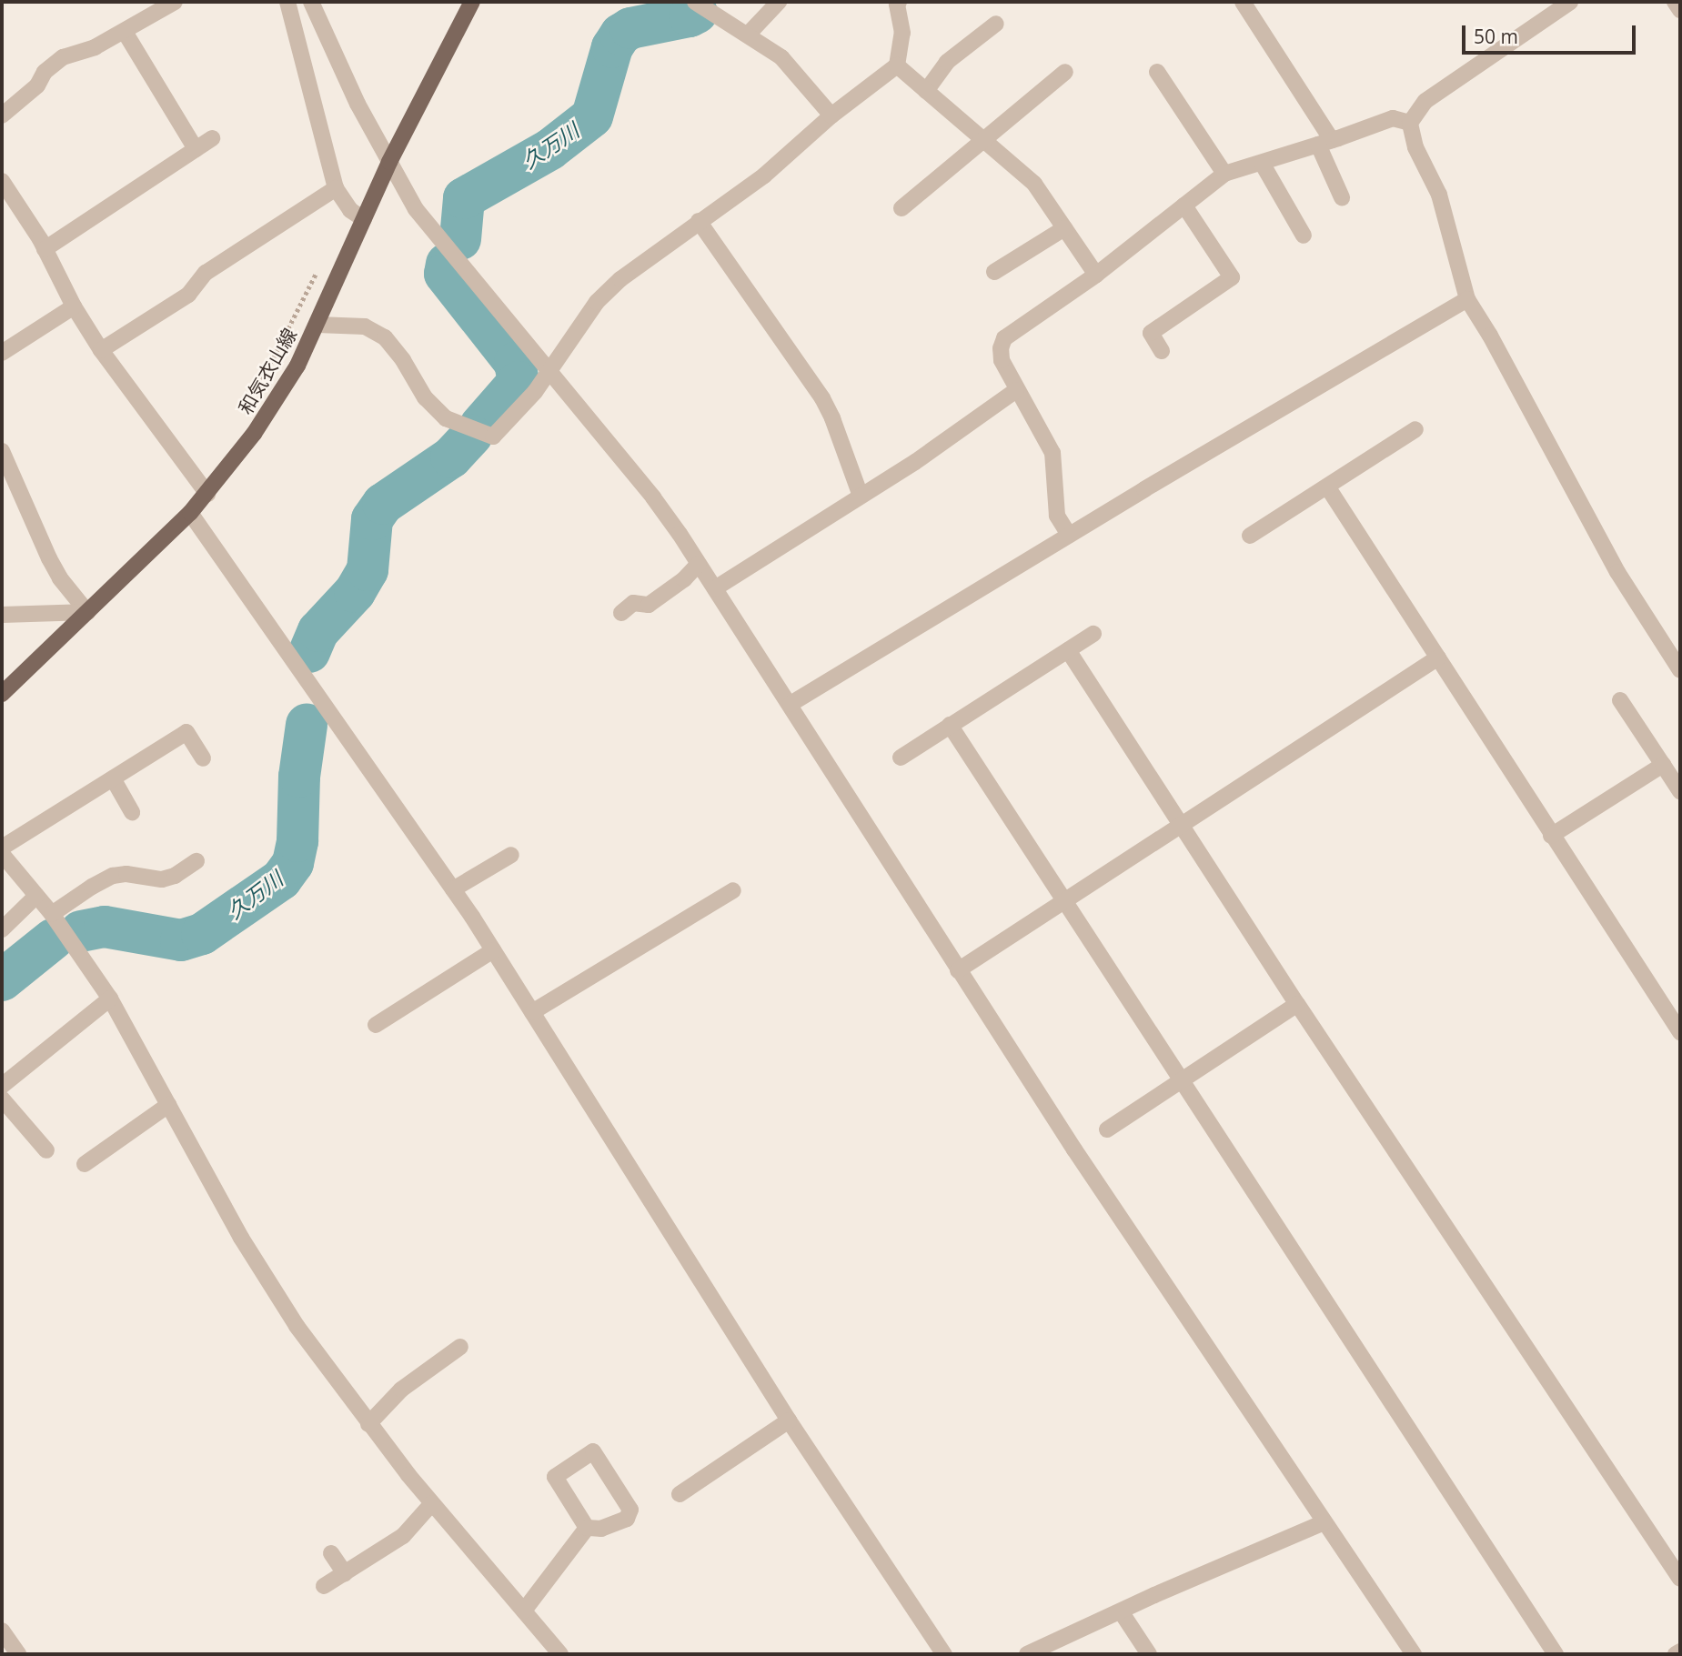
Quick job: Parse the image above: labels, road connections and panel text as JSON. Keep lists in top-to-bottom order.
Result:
{
  "streets": {
    "main road": ["和気衣山線"]
  },
  "water": ["久万川"],
  "scale_bar": "50 m"
}
